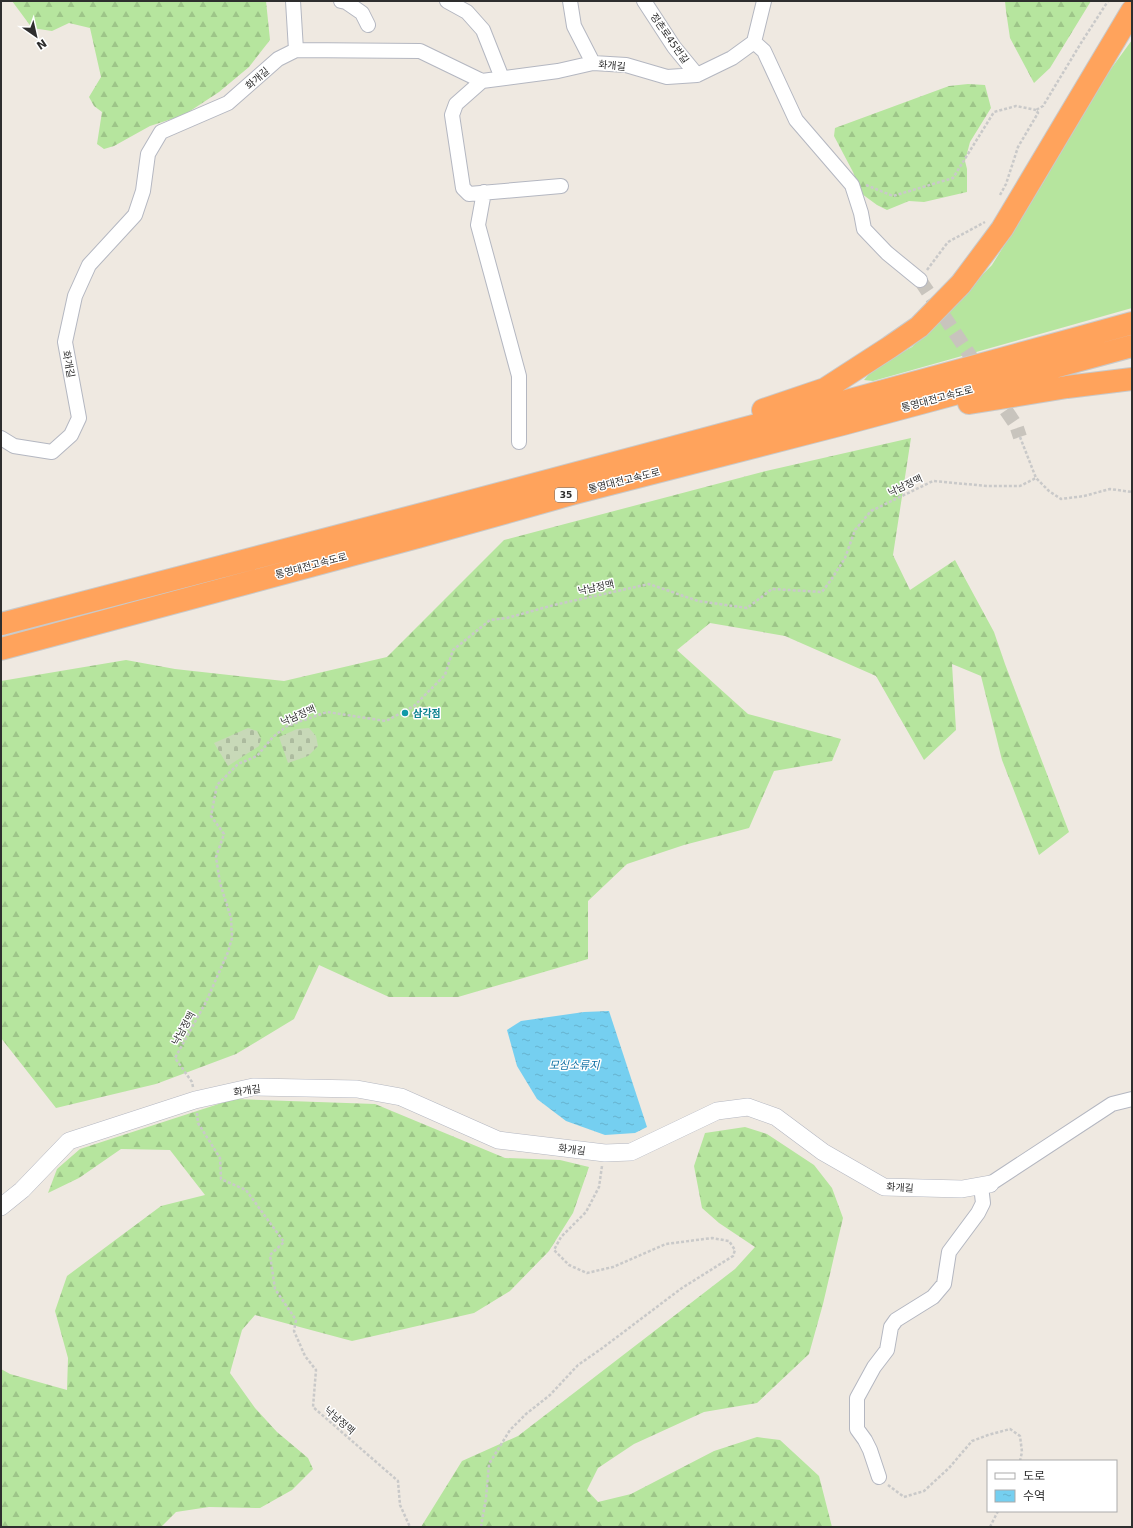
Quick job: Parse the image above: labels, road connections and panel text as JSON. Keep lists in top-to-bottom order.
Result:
{
  "streets": {
    "highway": ["통영대전고속도로", "35"],
    "street": ["정촌로45번길", "화개길"],
    "path": ["낙남정맥"]
  },
  "crossings": [
    ["정촌로45번길", "화개길"],
    ["화개길", "낙남정맥"]
  ],
  "water": ["모심소류지"],
  "places": ["삼각점"],
  "legend": ["도로", "수역"],
  "north": "bottom right"
}
